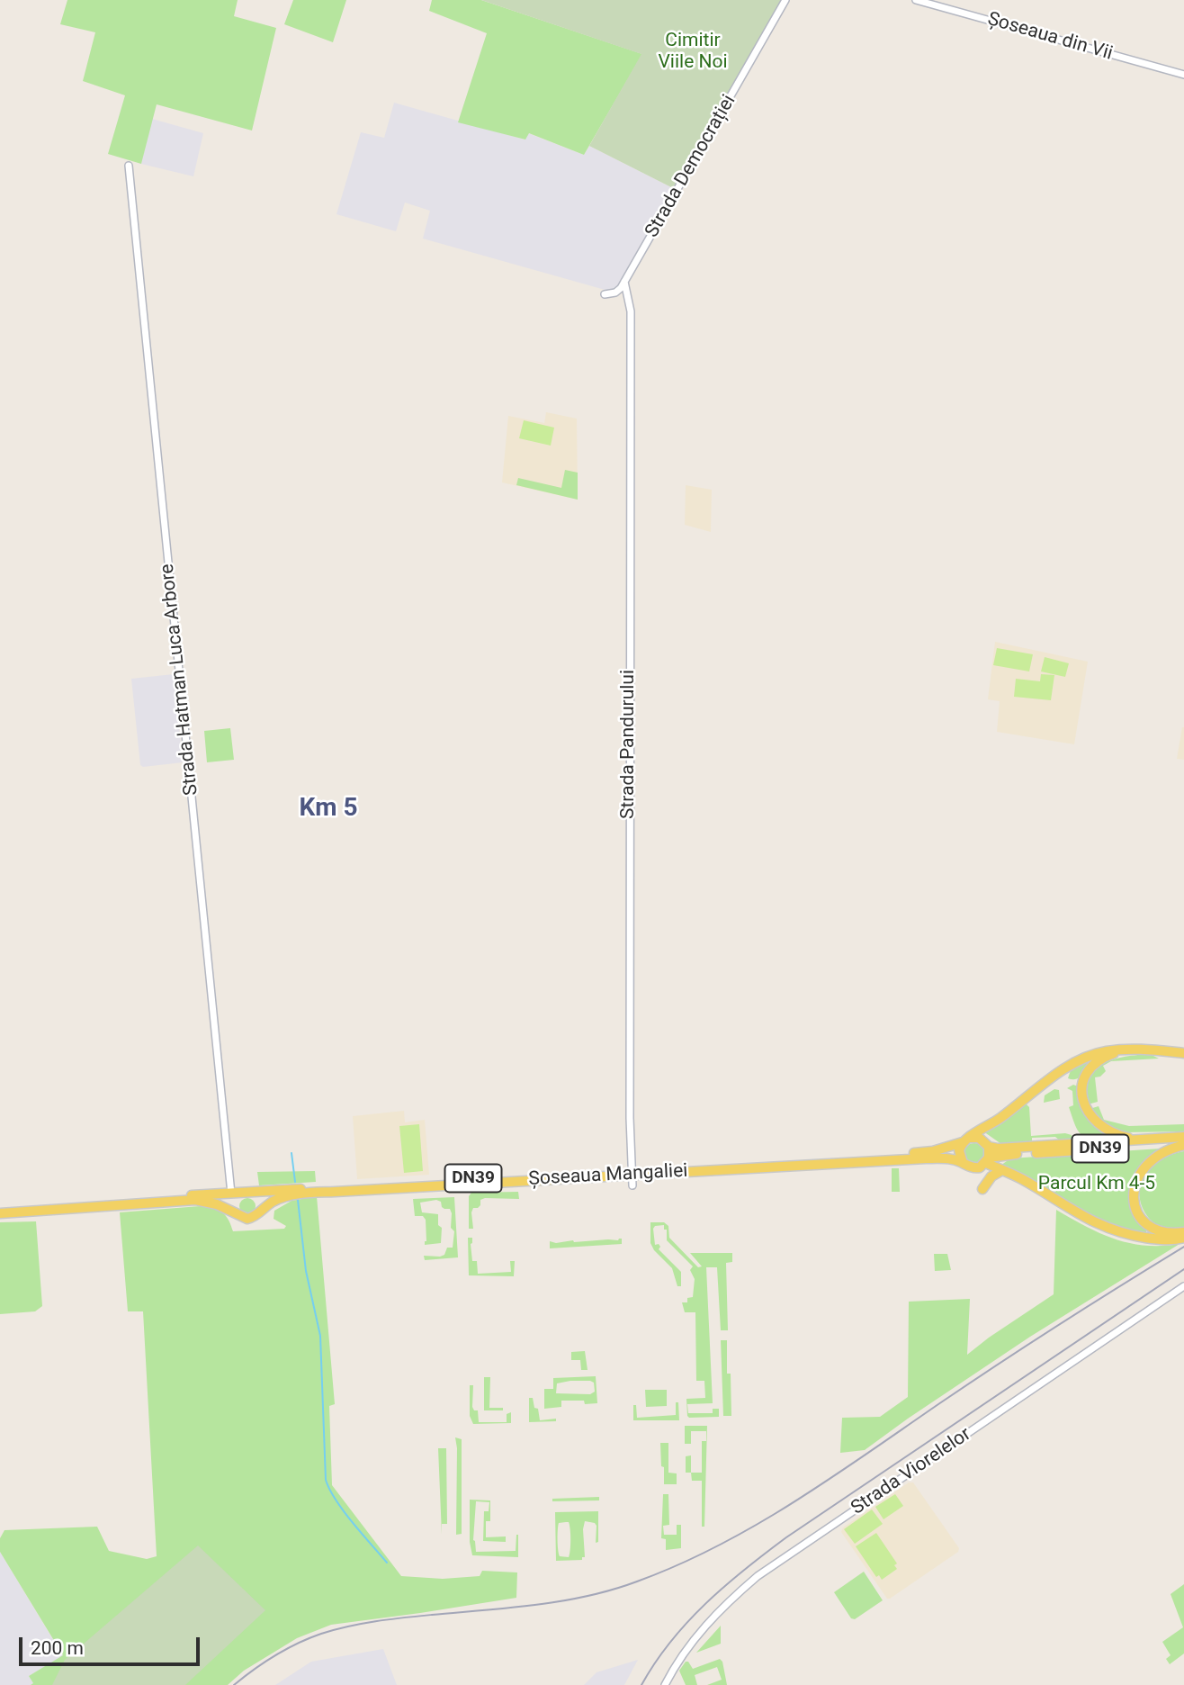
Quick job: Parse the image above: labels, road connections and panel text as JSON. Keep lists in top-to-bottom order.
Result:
{
  "streets": {
    "main road": ["DN39", "Șoseaua Mangaliei"],
    "street": [
      "Șoseaua din Vii",
      "Strada Democrației",
      "Strada Hatman Luca Arbore",
      "Strada Pandurului",
      "Strada Viorelelor"
    ]
  },
  "crossings": [
    ["Strada Democrației", "Strada Pandurului"],
    ["Strada Hatman Luca Arbore", "Șoseaua Mangaliei"],
    ["Strada Pandurului", "Șoseaua Mangaliei"],
    ["DN39", "Șoseaua Mangaliei"]
  ],
  "districts": ["Km 5"],
  "parks": ["Cimitir Viile Noi", "Parcul Km 4-5"],
  "scale_bar": "200 m"
}
